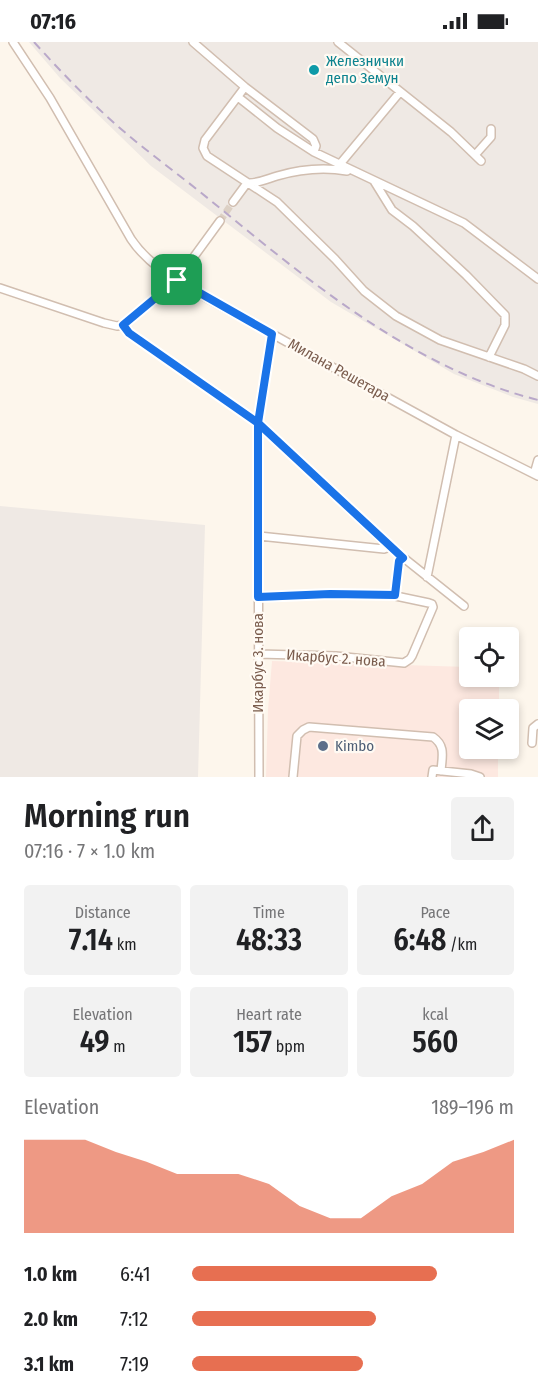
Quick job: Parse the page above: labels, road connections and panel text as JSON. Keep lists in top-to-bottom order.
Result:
{
  "streets": {
    "street": ["Милана Решетара", "Икарбус 2. нова", "Икарбус 3. нова"]
  },
  "crossings": [
    ["Милана Решетара", "Икарбус 3. нова"],
    ["Икарбус 2. нова", "Икарбус 3. нова"]
  ],
  "places": ["Железнички депо Земун", "Kimbo"],
  "page": {
    "status": "07:16",
    "heading": ["Morning run", "07:16 · 7 × 1.0 km"],
    "stats": [
      ["Distance", "7.14 km"],
      ["Time", "48:33"],
      ["Pace", "6:48 /km"],
      ["Elevation", "49 m"],
      ["Heart rate", "157 bpm"],
      ["kcal", "560"]
    ],
    "chart": ["Elevation", "189–196 m"],
    "list": [
      {
        "name": "1.0 km",
        "note": "6:41"
      },
      {
        "name": "2.0 km",
        "note": "7:12"
      },
      {
        "name": "3.1 km",
        "note": "7:19"
      }
    ]
  }
}
